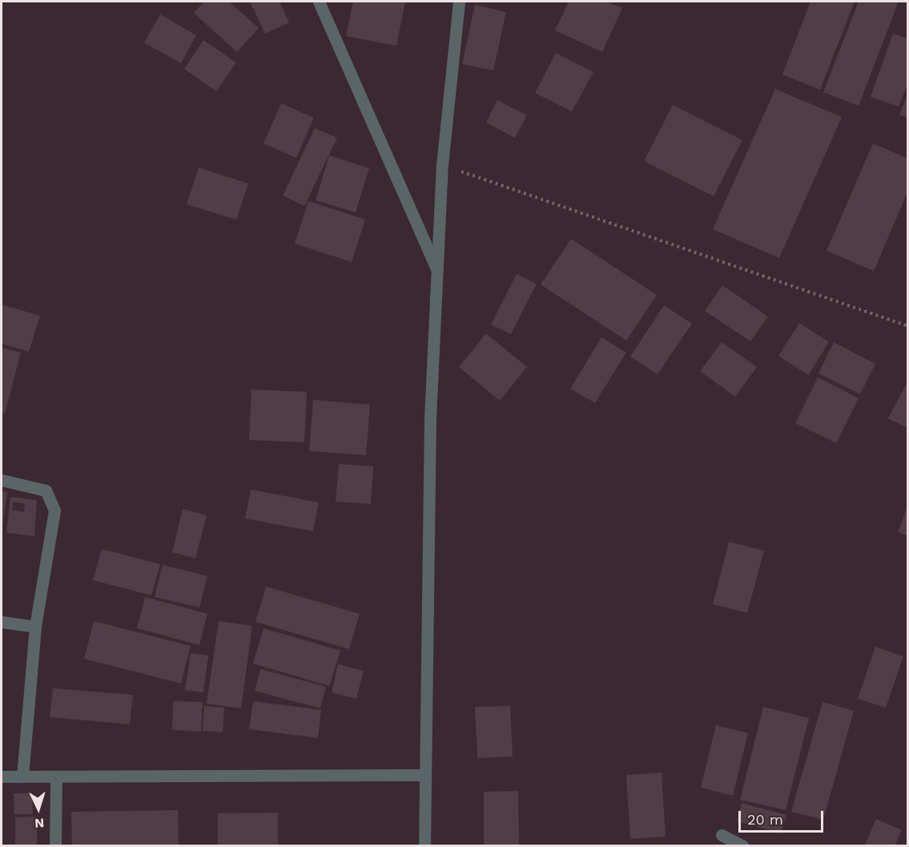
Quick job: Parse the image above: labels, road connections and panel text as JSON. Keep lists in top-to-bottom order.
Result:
{
  "scale_bar": "20 m",
  "north": "bottom"
}
